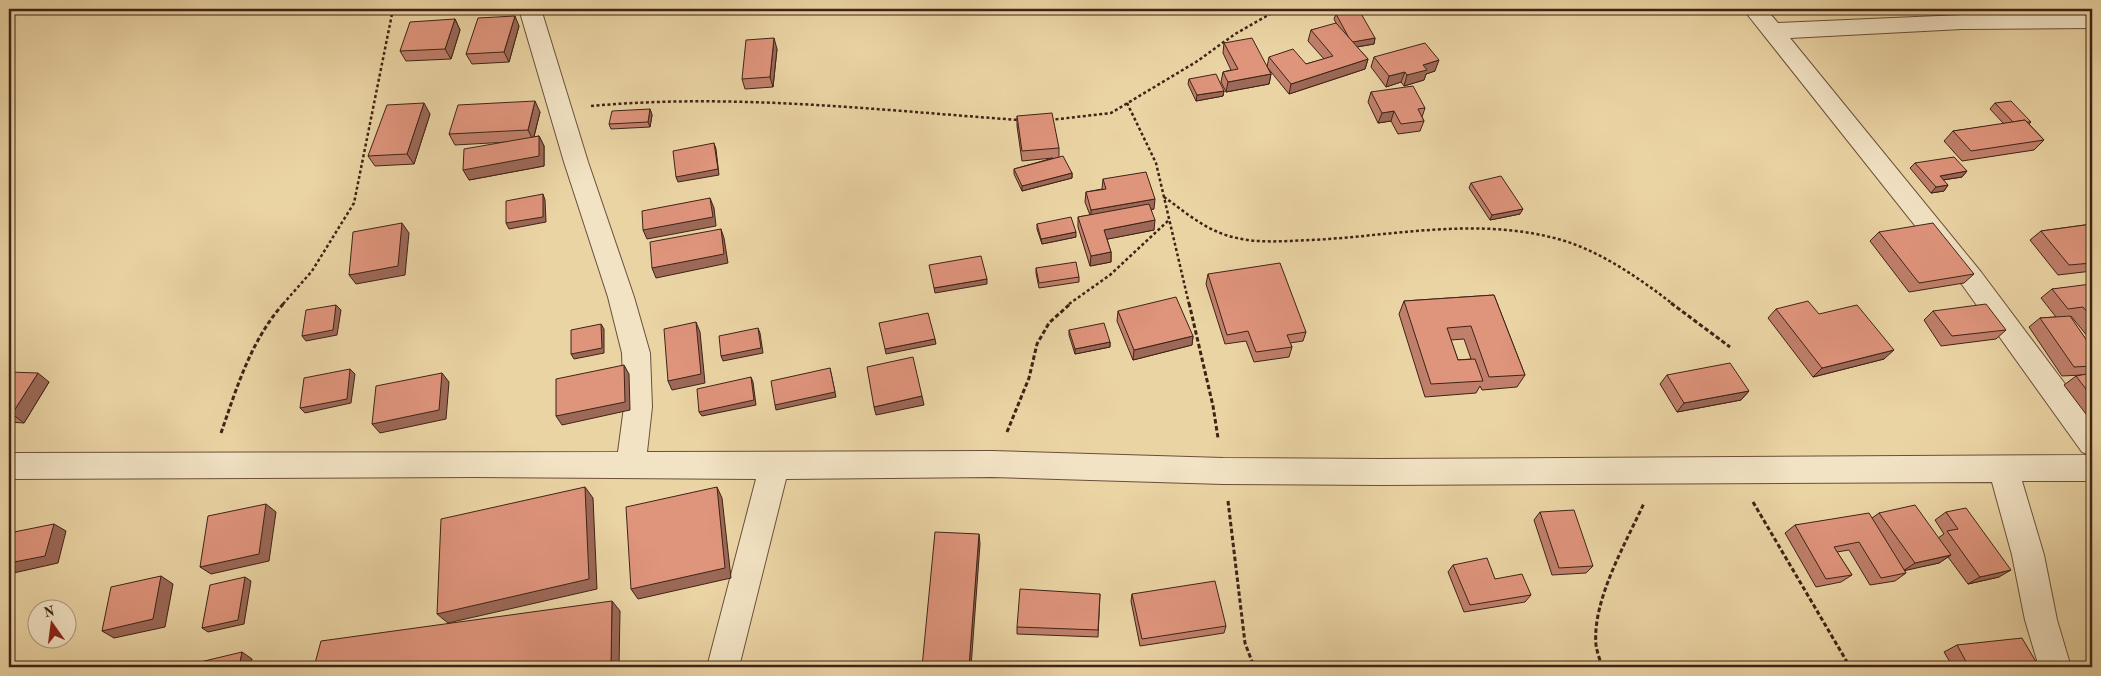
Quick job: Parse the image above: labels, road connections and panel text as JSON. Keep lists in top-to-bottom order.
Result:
{
  "north": "top"
}
